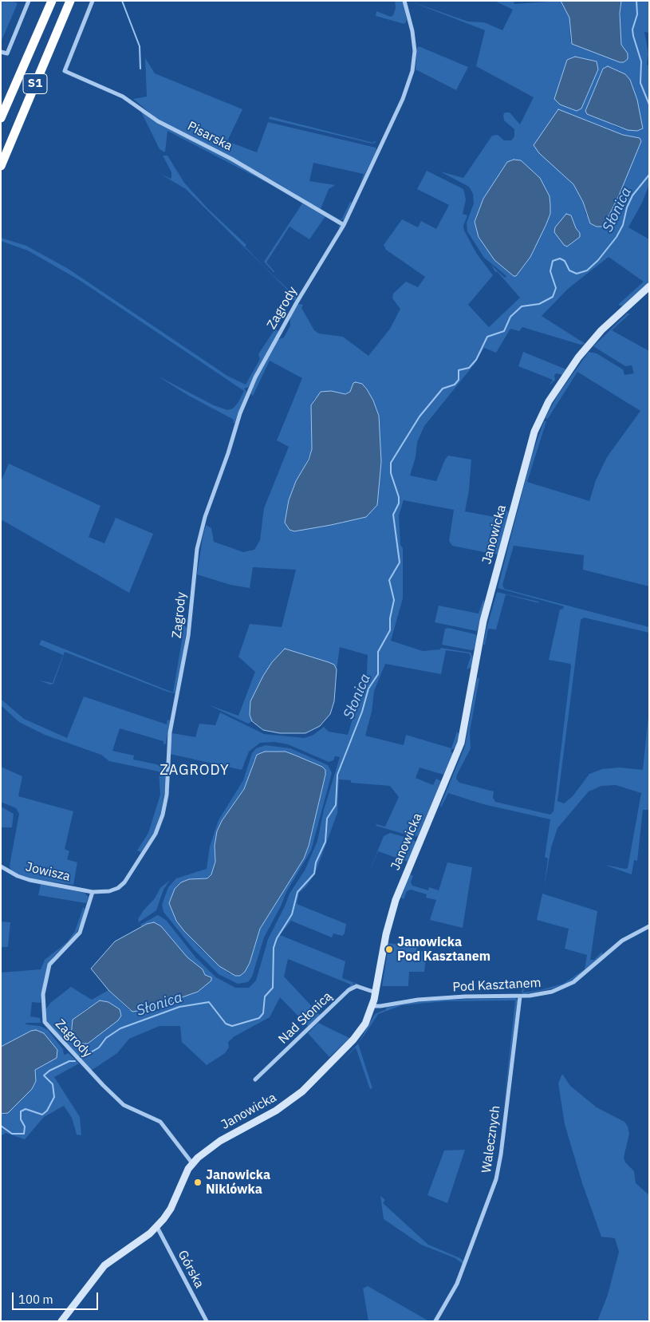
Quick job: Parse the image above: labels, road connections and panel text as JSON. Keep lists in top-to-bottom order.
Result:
{
  "streets": {
    "highway": ["S1"],
    "street": [
      "Pisarska",
      "Zagrody",
      "Janowicka",
      "Jowisza",
      "Pod Kasztanem",
      "Nad Słonicą",
      "Walecznych",
      "Górska"
    ]
  },
  "crossings": [
    ["Pisarska", "Zagrody"],
    ["Zagrody", "Janowicka"],
    ["Zagrody", "Jowisza"],
    ["Janowicka", "Pod Kasztanem"],
    ["Janowicka", "Nad Słonicą"],
    ["Janowicka", "Górska"],
    ["Pod Kasztanem", "Walecznych"]
  ],
  "districts": ["ZAGRODY"],
  "water": ["Słonica"],
  "places": ["Janowicka Pod Kasztanem", "Janowicka Niklówka"],
  "scale_bar": "100 m"
}
